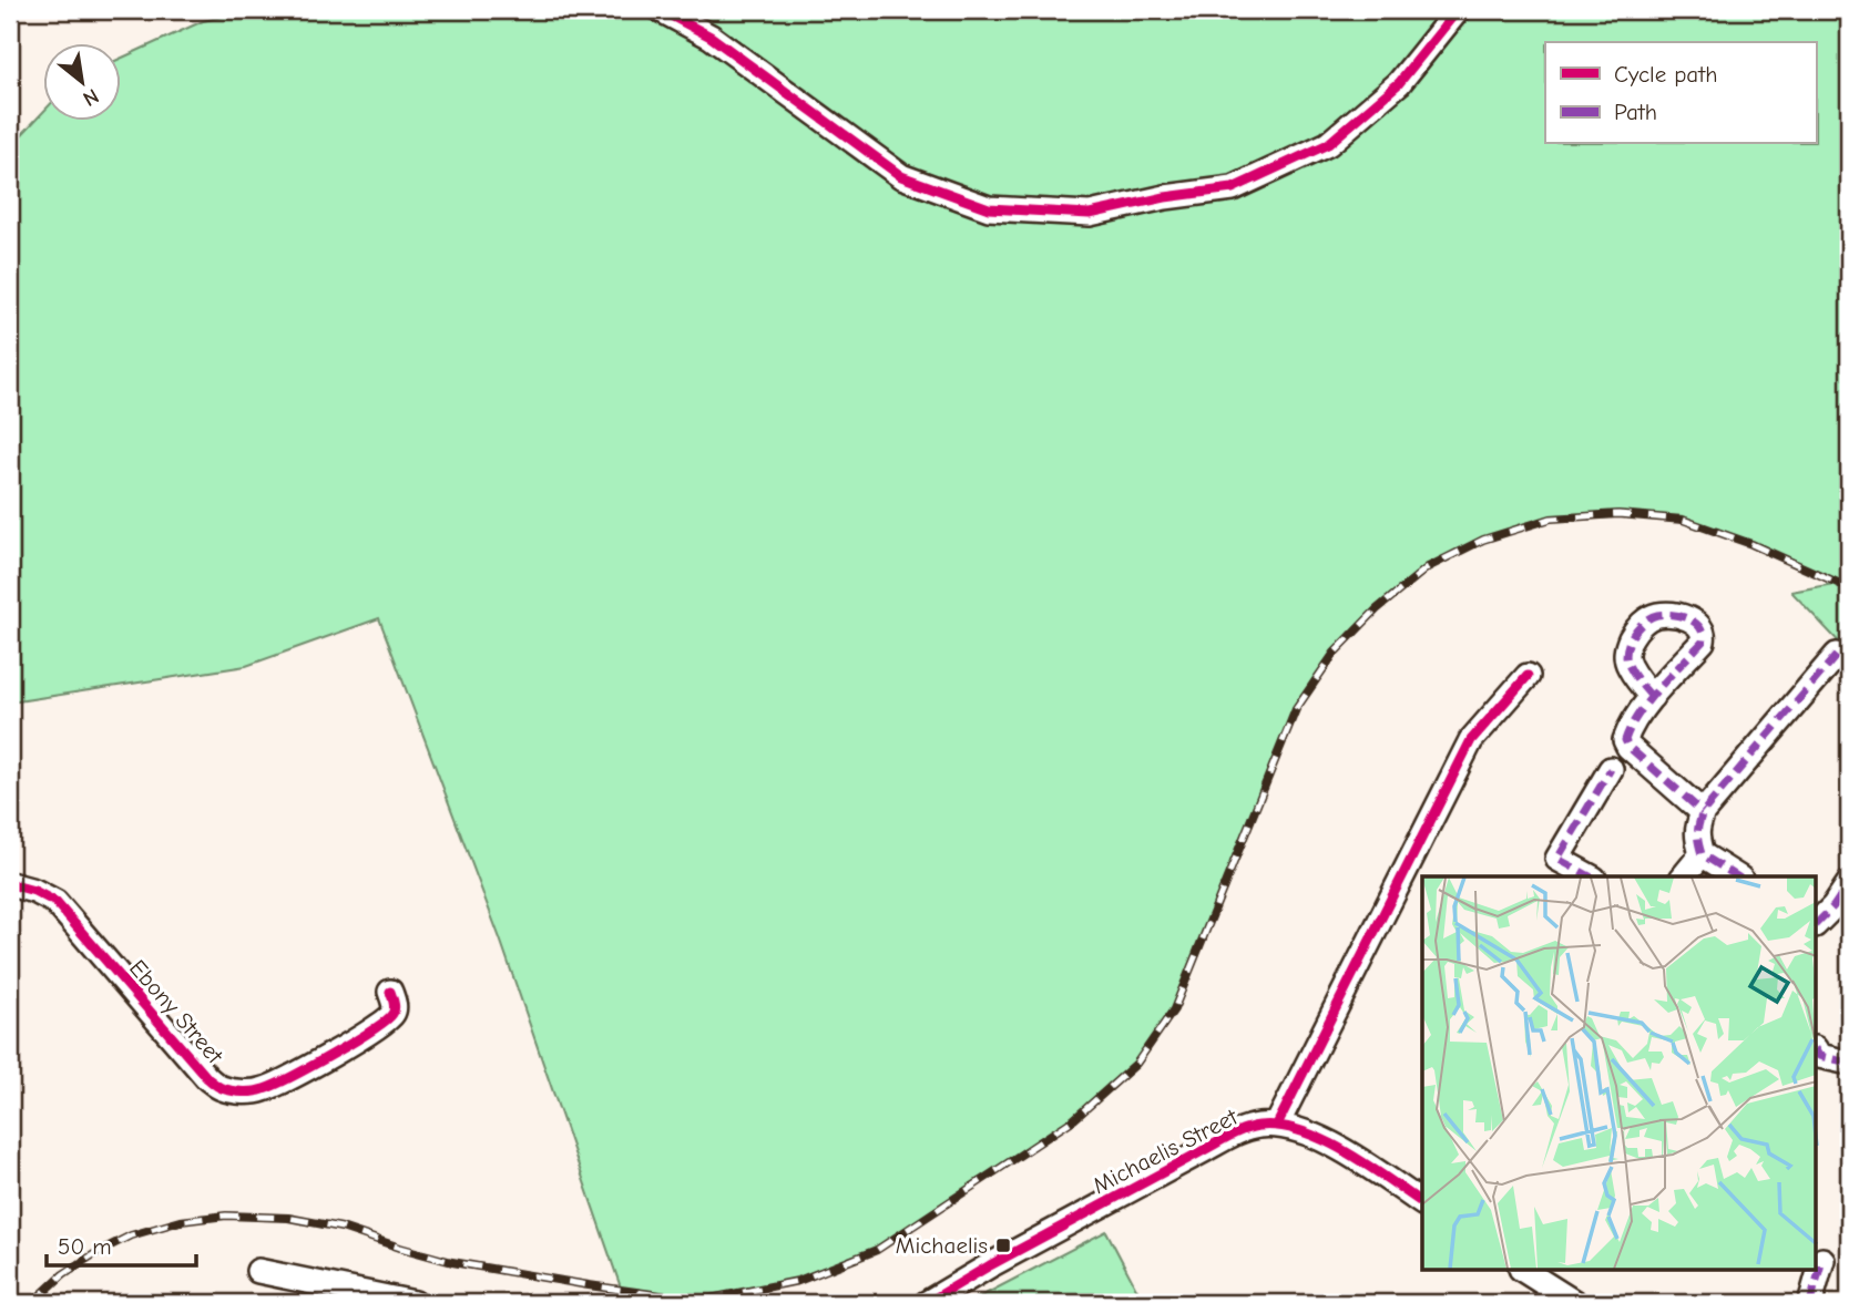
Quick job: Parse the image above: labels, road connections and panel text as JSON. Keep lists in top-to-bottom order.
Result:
{
  "streets": {
    "street": ["Ebony Street", "Michaelis Street"]
  },
  "places": {
    "transit": ["Michaelis"]
  },
  "legend": ["Cycle path", "Path"],
  "scale_bar": "50 m",
  "north": "bottom right"
}
